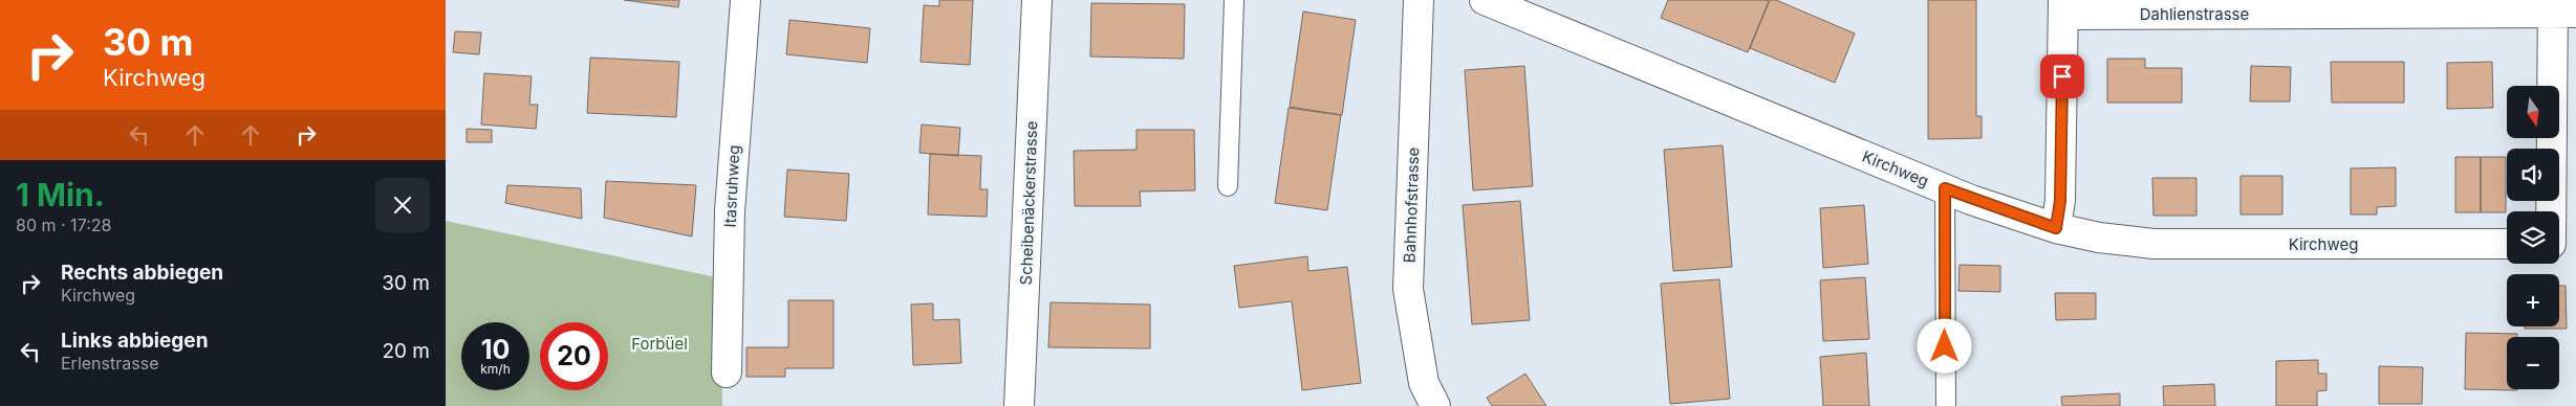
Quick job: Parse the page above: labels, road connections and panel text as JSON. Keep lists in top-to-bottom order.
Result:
{
  "streets": {
    "street": [
      "Dahlienstrasse",
      "Kirchweg",
      "Itasruhweg",
      "Scheibenäckerstrasse",
      "Bahnhofstrasse"
    ]
  },
  "parks": ["Forbüel"],
  "north": "bottom",
  "page": {
    "turn": ["30 m", "Kirchweg"],
    "map_buttons": ["+", "−"],
    "heading": ["1 Min.", "80 m · 17:28"],
    "list": [
      {
        "name": "Rechts abbiegen",
        "note": "Kirchweg",
        "value": "30 m"
      },
      {
        "name": "Links abbiegen",
        "note": "Erlenstrasse",
        "value": "20 m"
      }
    ],
    "speed": "10 km/h",
    "limit": "20"
  }
}
